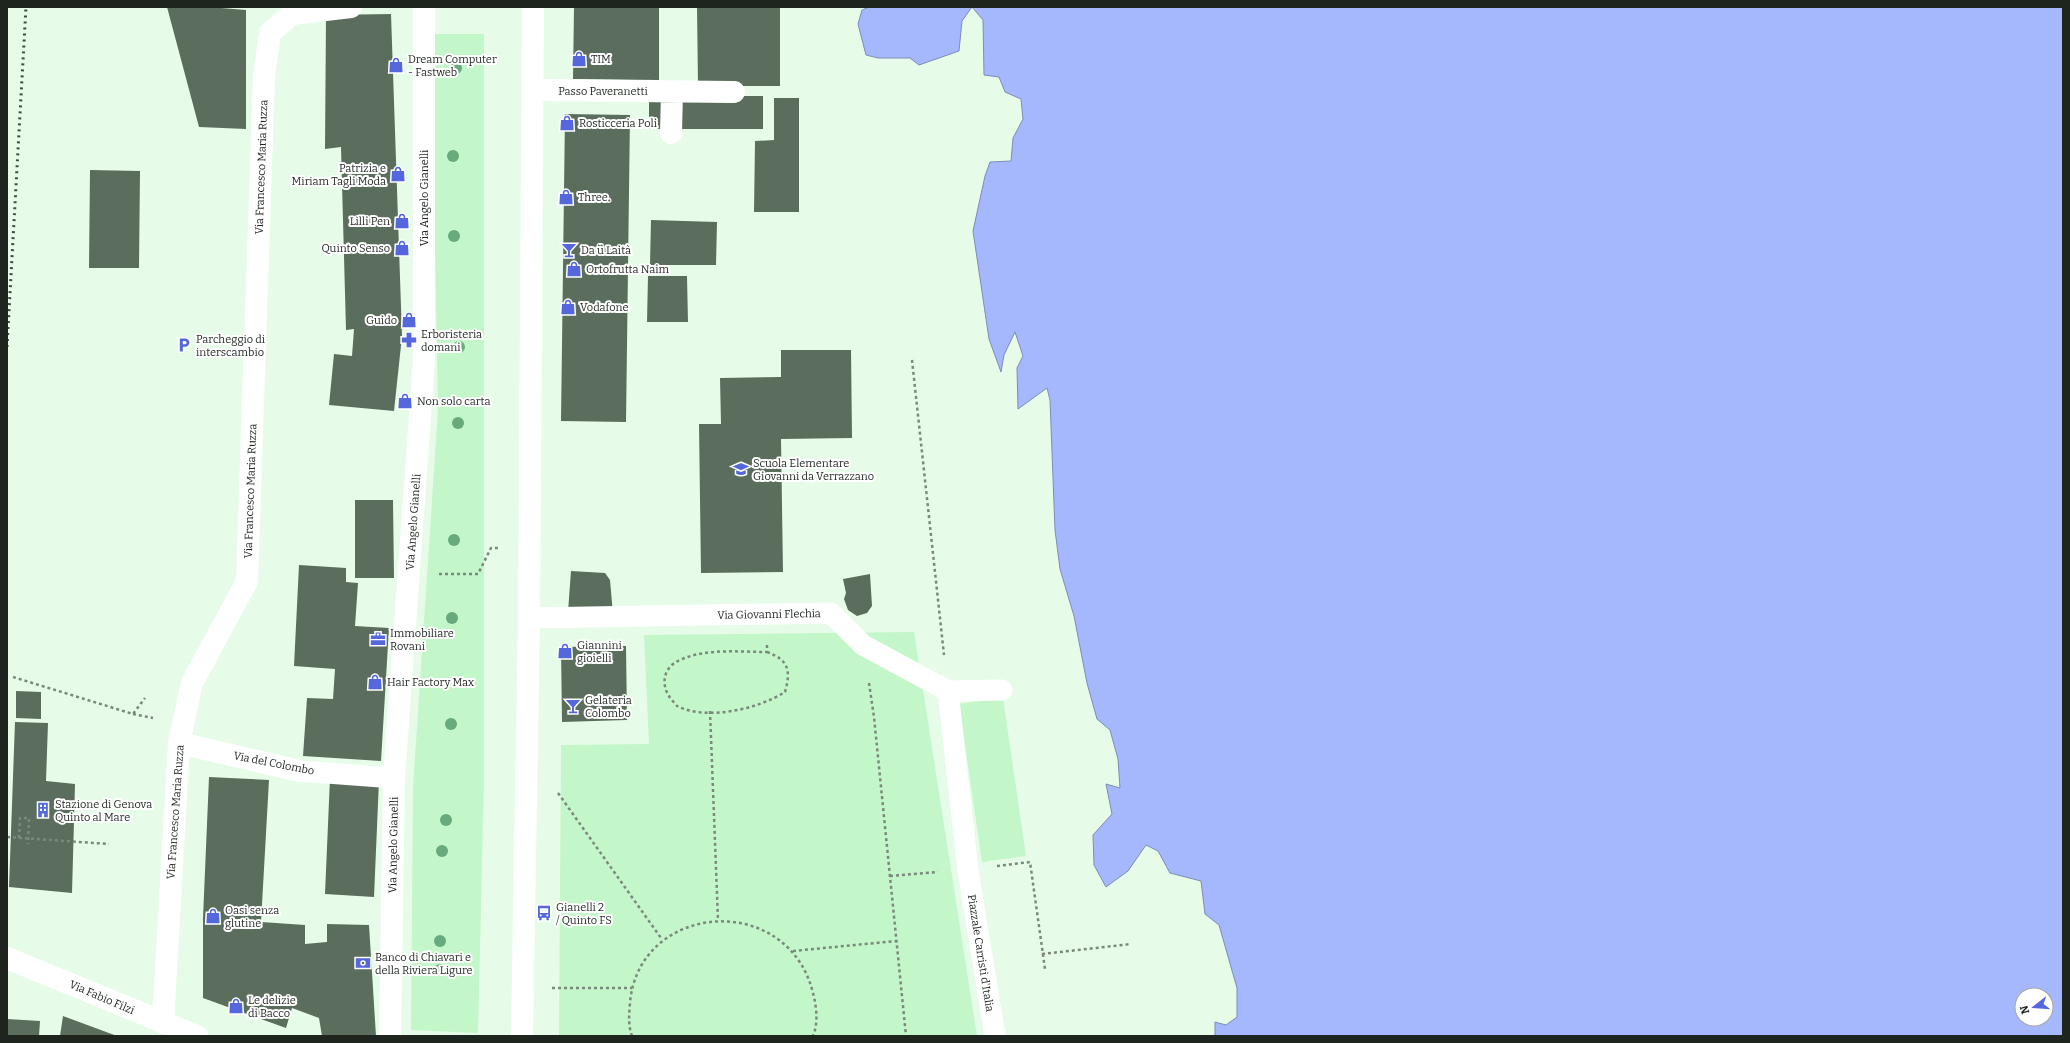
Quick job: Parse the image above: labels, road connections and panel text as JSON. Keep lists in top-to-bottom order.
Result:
{
  "streets": {
    "street": [
      "Passo Paveranetti",
      "Via Francesco Maria Ruzza",
      "Via Angelo Gianelli",
      "Via Giovanni Flechia",
      "Via del Colombo",
      "Piazzale Carristi d'Italia",
      "Via Fabio Filzi"
    ]
  },
  "crossings": [
    ["Via Francesco Maria Ruzza", "Via del Colombo"],
    ["Via Francesco Maria Ruzza", "Via Fabio Filzi"],
    ["Via Angelo Gianelli", "Via del Colombo"]
  ],
  "places": {
    "shop": [
      "TIM",
      "Dream Computer - Fastweb",
      "Rosticceria Poli",
      "Patrizia e Miriam Tagli Moda",
      "Three.",
      "Lilli Pen",
      "Quinto Senso",
      "Ortofrutta Naim",
      "Vodafone",
      "Guido",
      "Non solo carta",
      "Giannini gioielli",
      "Hair Factory Max",
      "Oasi senza glutine",
      "Le delizie di Bacco"
    ],
    "bar": ["Da ü Laità", "Gelateria Colombo"],
    "pharmacy": ["Erboristeria domani"],
    "parking": ["Parcheggio di interscambio"],
    "school or university": ["Scuola Elementare Giovanni da Verrazzano"],
    "office": ["Immobiliare Rovani"],
    "building": ["Stazione di Genova Quinto al Mare"],
    "bus stop": ["Gianelli 2 / Quinto FS"],
    "bank": ["Banco di Chiavari e della Riviera Ligure"]
  },
  "north": "left"
}
